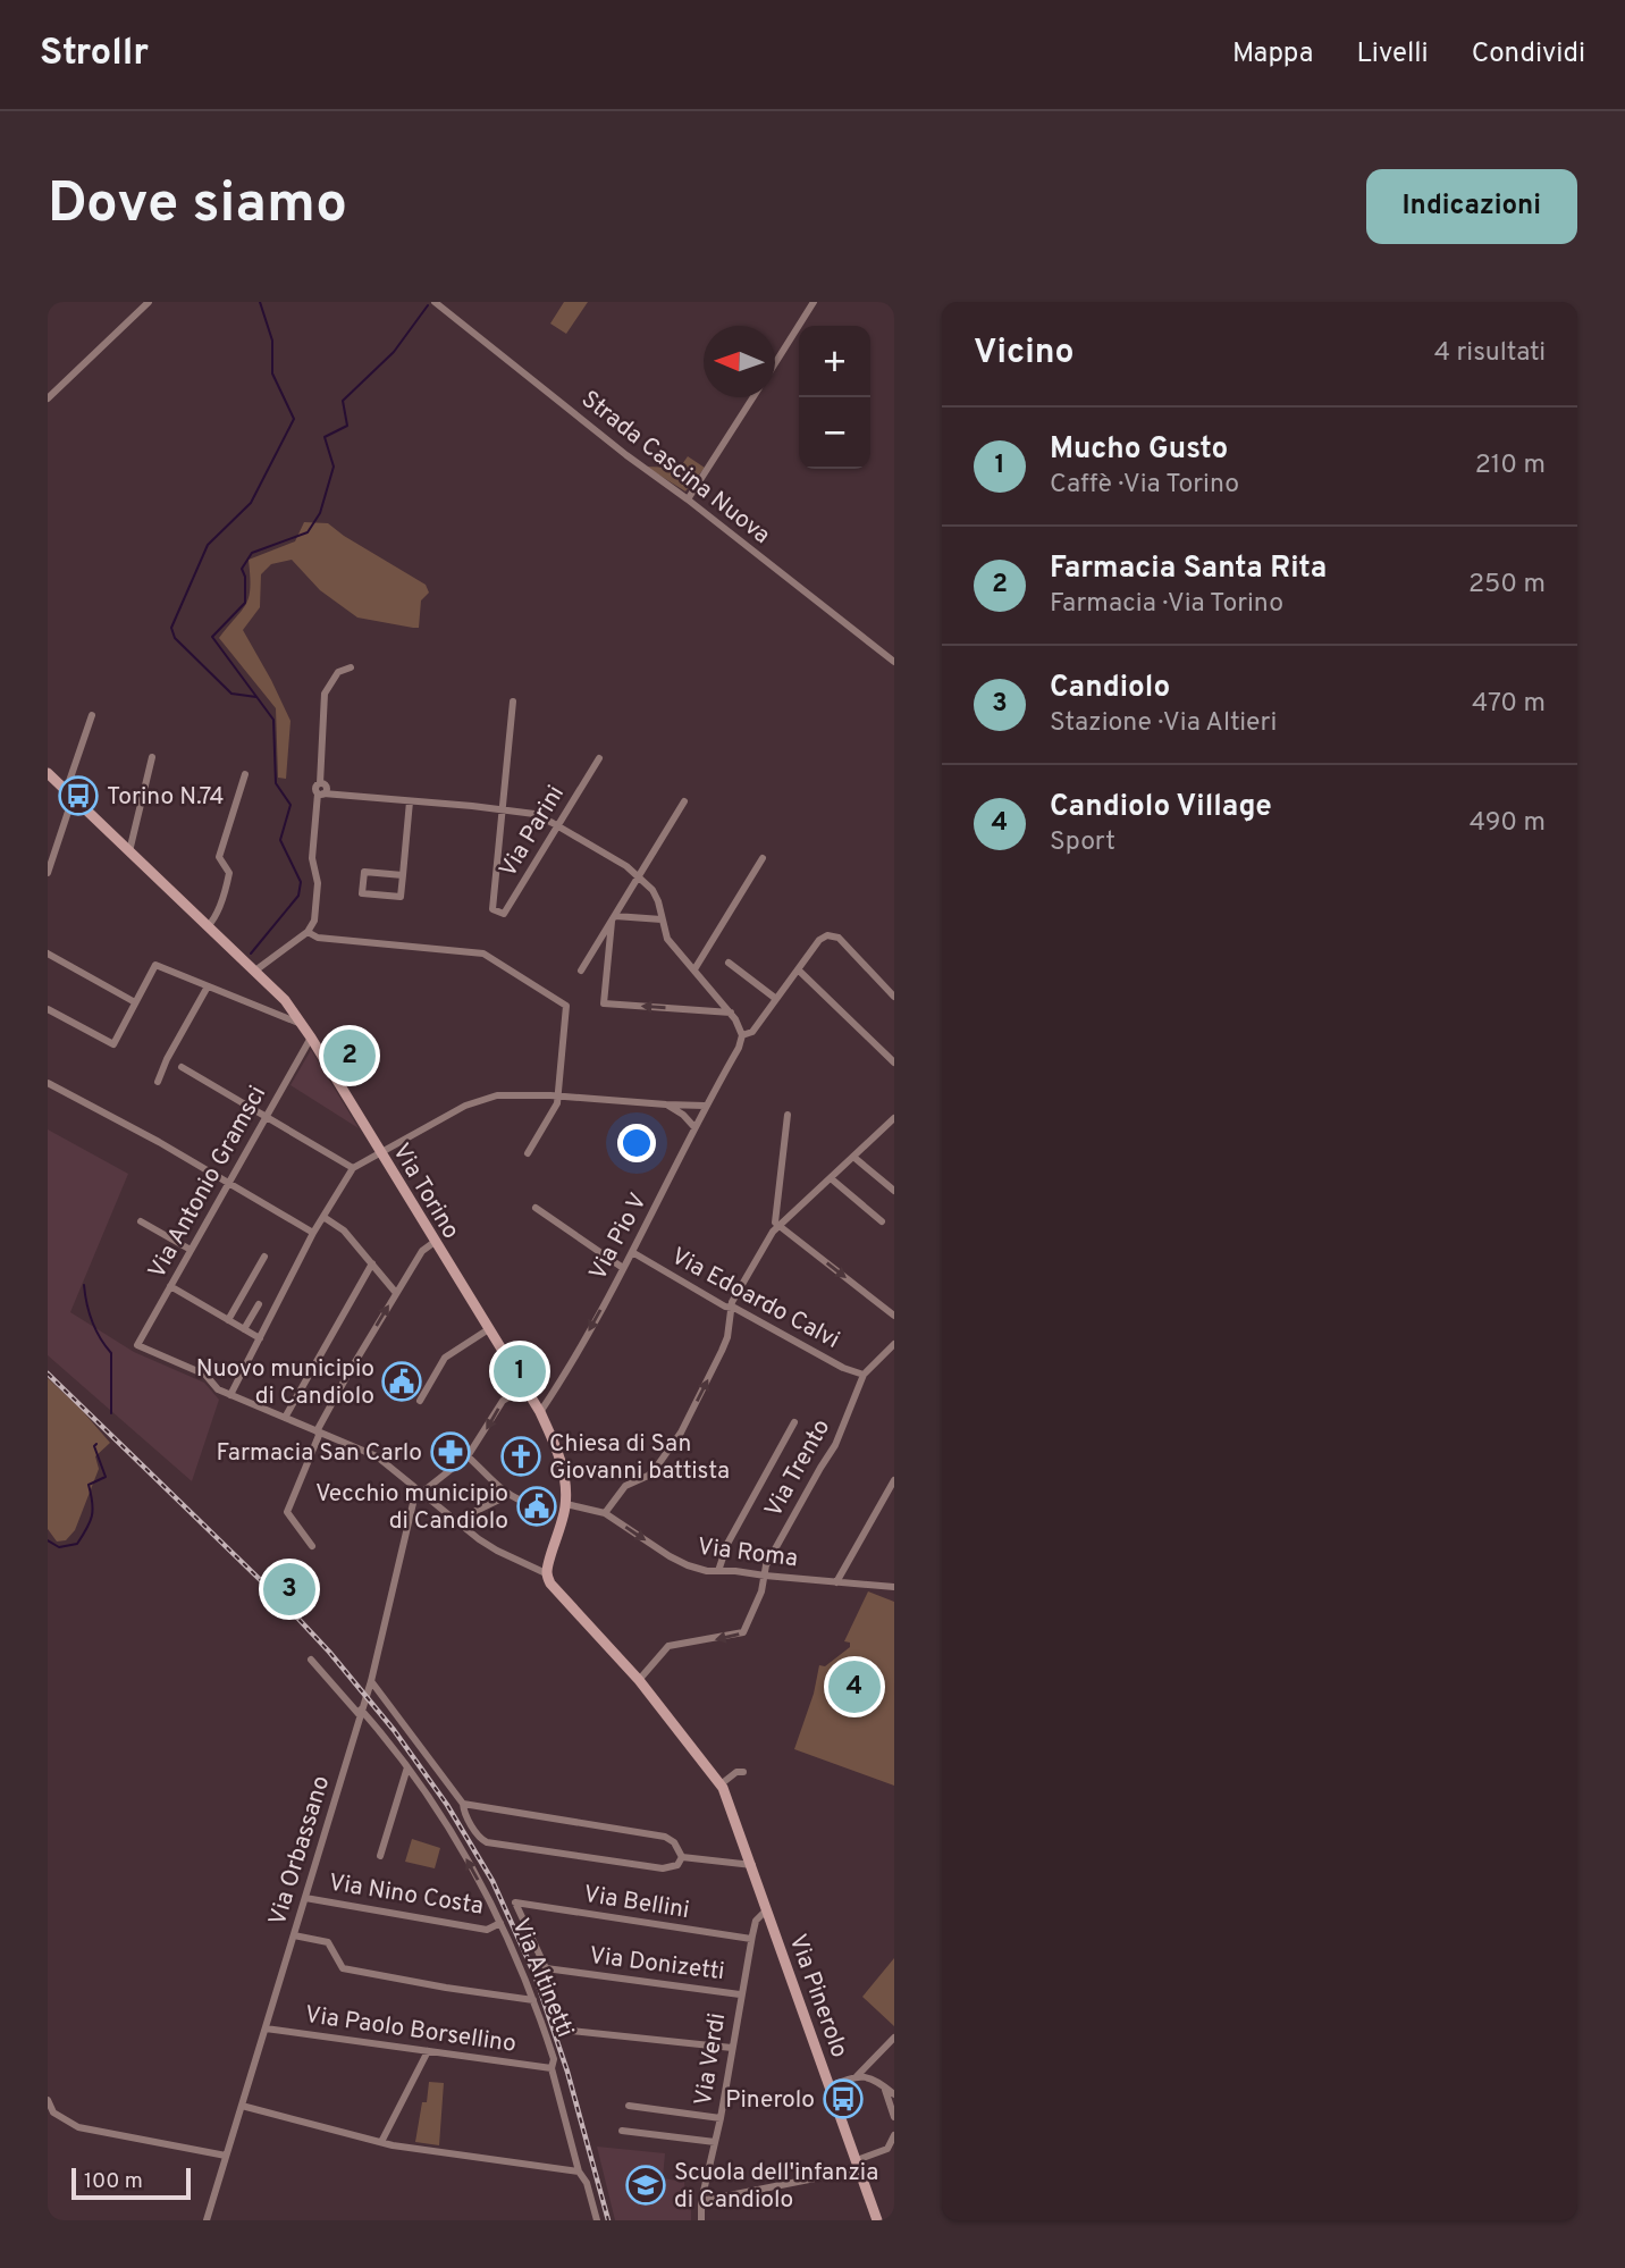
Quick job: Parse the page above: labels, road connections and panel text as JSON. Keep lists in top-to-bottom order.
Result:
{
  "streets": {
    "main road": ["Via Torino", "Via Pinerolo"],
    "street": [
      "Strada Cascina Nuova",
      "Via Parini",
      "Via Antonio Gramsci",
      "Via Pio V",
      "Via Edoardo Calvi",
      "Via Trento",
      "Via Roma",
      "Via Orbassano",
      "Via Nino Costa",
      "Via Bellini",
      "Via Donizetti",
      "Via Altinetti",
      "Via Paolo Borsellino",
      "Via Verdi"
    ]
  },
  "crossings": [
    ["Via Antonio Gramsci", "Via Torino"],
    ["Via Torino", "Via Pio V"],
    ["Via Torino", "Via Roma"],
    ["Via Pio V", "Via Edoardo Calvi"],
    ["Via Edoardo Calvi", "Via Trento"],
    ["Via Trento", "Via Roma"],
    ["Via Trento", "Via Pinerolo"],
    ["Via Orbassano", "Via Nino Costa"],
    ["Via Orbassano", "Via Altinetti"],
    ["Via Orbassano", "Via Paolo Borsellino"],
    ["Via Nino Costa", "Via Altinetti"],
    ["Via Bellini", "Via Donizetti"],
    ["Via Bellini", "Via Verdi"],
    ["Via Donizetti", "Via Verdi"],
    ["Via Altinetti", "Via Paolo Borsellino"],
    ["Via Pinerolo", "Via Verdi"]
  ],
  "one_way": ["Via Trento", "Via Roma"],
  "places": {
    "bus stop": ["Torino N.74", "Pinerolo"],
    "public building": ["Nuovo municipio di Candiolo", "Vecchio municipio di Candiolo"],
    "pharmacy": ["Farmacia San Carlo"],
    "church": ["Chiesa di San Giovanni battista"],
    "school or university": ["Scuola dell'infanzia di Candiolo"]
  },
  "scale_bar": "100 m",
  "north": "left",
  "page": {
    "header": "Strollr",
    "nav": ["Mappa", "Livelli", "Condividi"],
    "buttons": "Indicazioni",
    "title": "Dove siamo",
    "heading": ["Vicino", "4 risultati"],
    "map_buttons": ["+", "−"],
    "list": [
      {
        "mark": "1",
        "name": "Mucho Gusto",
        "note": "Caffè · Via Torino",
        "value": "210 m"
      },
      {
        "mark": "2",
        "name": "Farmacia Santa Rita",
        "note": "Farmacia · Via Torino",
        "value": "250 m"
      },
      {
        "mark": "3",
        "name": "Candiolo",
        "note": "Stazione · Via Altieri",
        "value": "470 m"
      },
      {
        "mark": "4",
        "name": "Candiolo Village",
        "note": "Sport",
        "value": "490 m"
      }
    ],
    "pins": [
      "2",
      "1",
      "3",
      "4"
    ],
    "scale": "100 m"
  }
}
